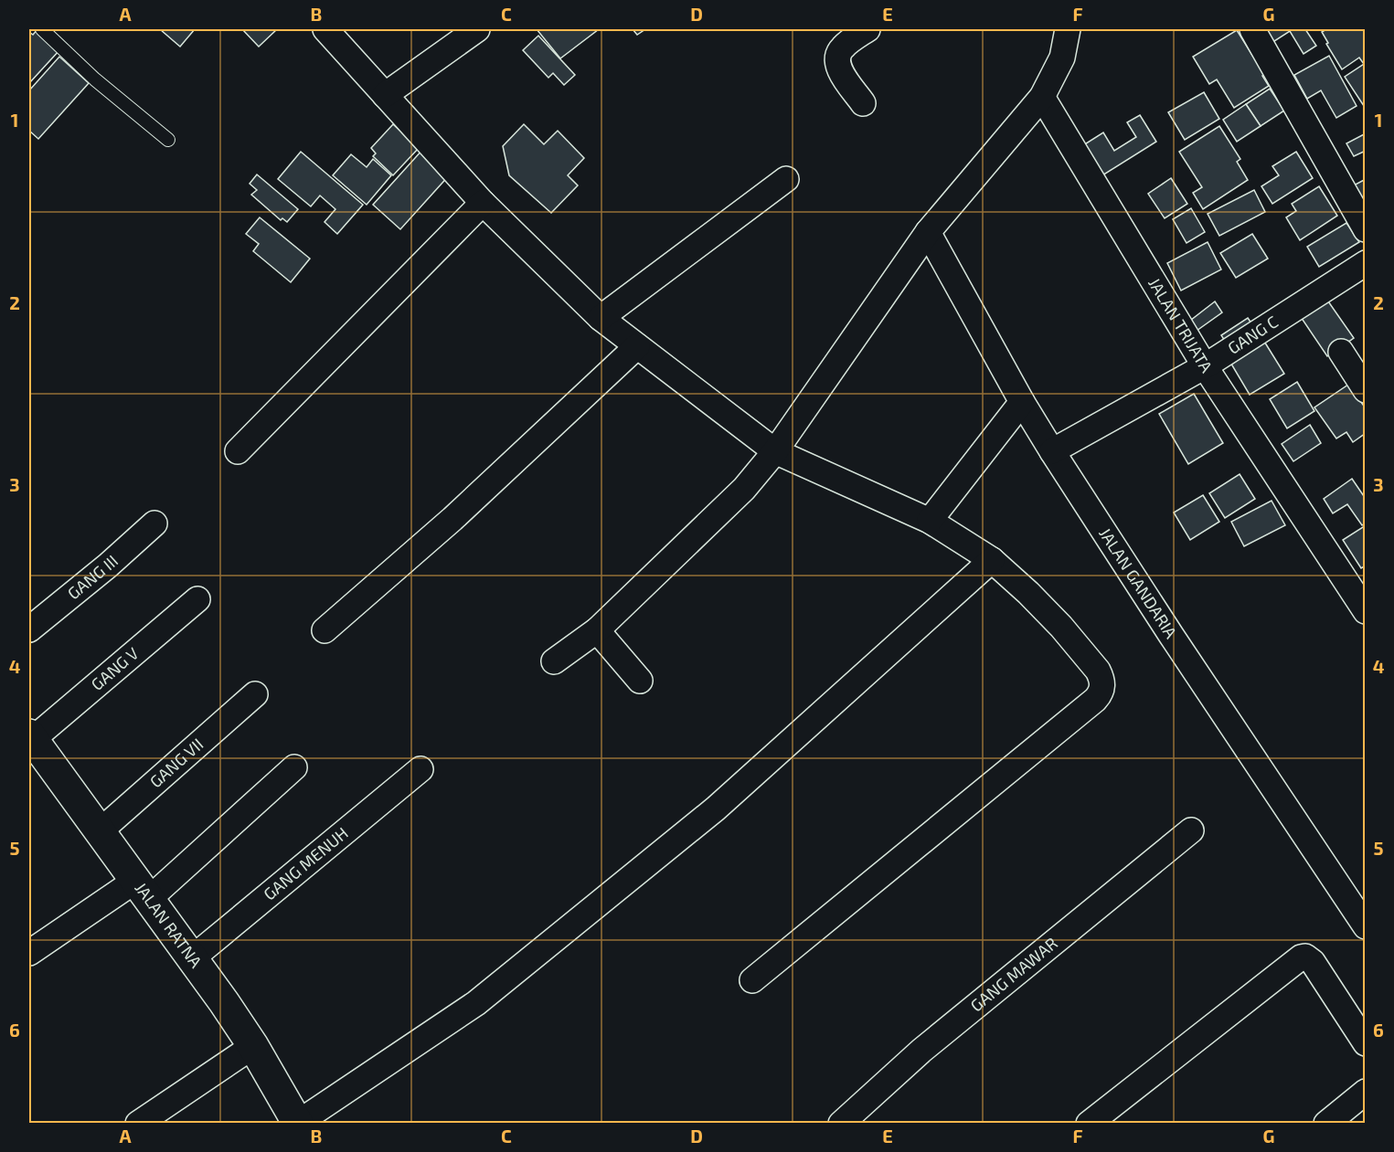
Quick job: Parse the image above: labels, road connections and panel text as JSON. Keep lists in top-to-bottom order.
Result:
{
  "streets": {
    "street": [
      "JALAN TRIJATA",
      "GANG C",
      "GANG III",
      "JALAN GANDARIA",
      "GANG V",
      "GANG VII",
      "GANG MENUH",
      "JALAN RATNA",
      "GANG MAWAR"
    ]
  },
  "crossings": [
    ["JALAN TRIJATA", "GANG C"],
    ["GANG C", "JALAN GANDARIA"],
    ["GANG V", "JALAN RATNA"],
    ["GANG VII", "JALAN RATNA"],
    ["GANG MENUH", "JALAN RATNA"]
  ],
  "grid": {
    "columns": [
      "A",
      "B",
      "C",
      "D",
      "E",
      "F",
      "G"
    ],
    "rows": [
      "1",
      "2",
      "3",
      "4",
      "5",
      "6"
    ]
  }
}
